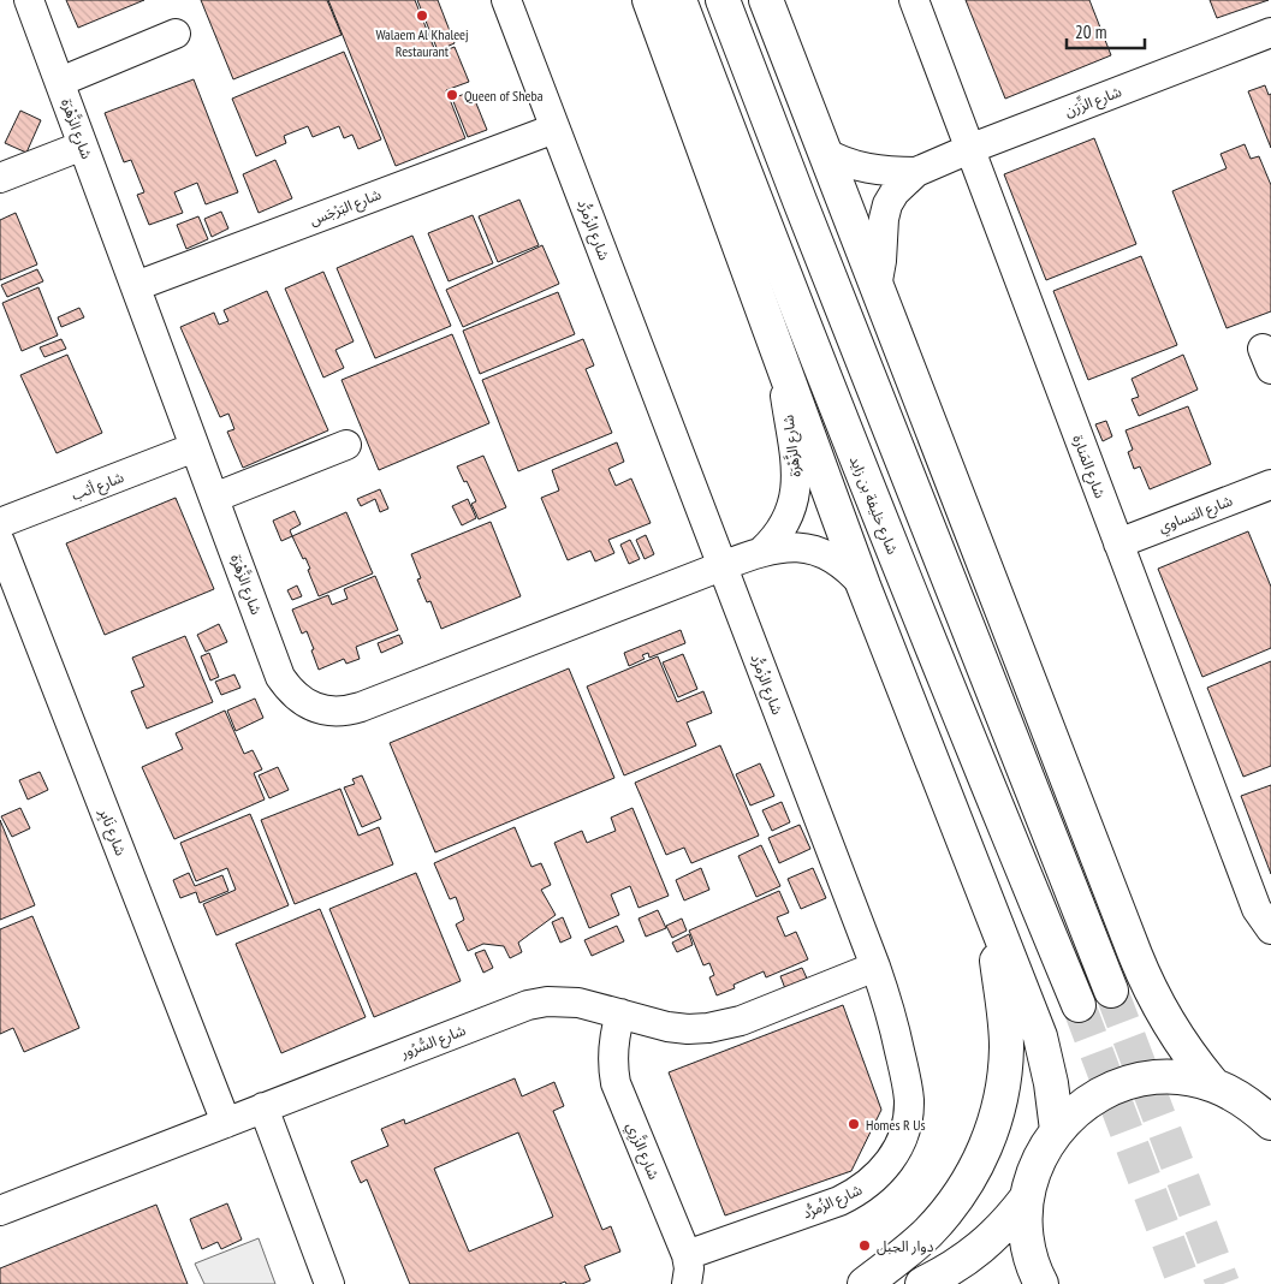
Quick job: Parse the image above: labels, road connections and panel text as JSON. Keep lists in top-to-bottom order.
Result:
{
  "streets": {
    "main road": ["شارع خليفة بن زايد"],
    "street": [
      "شارع الزِّرَن",
      "شارع الزَّهْرَة",
      "شارع البَرْجَس",
      "شارع الزُمرُّد",
      "شارع المَنارة",
      "شارع أثب",
      "شارع التساوي",
      "شارع نَابِر",
      "شارع السُّرُور",
      "شارع الزَّرِي"
    ]
  },
  "crossings": [
    ["شارع الزِّرَن", "شارع المَنارة"],
    ["شارع الزَّهْرَة", "شارع البَرْجَس"],
    ["شارع الزَّهْرَة", "شارع الزُمرُّد"],
    ["شارع الزَّهْرَة", "شارع أثب"],
    ["شارع البَرْجَس", "شارع الزُمرُّد"],
    ["شارع الزُمرُّد", "شارع السُّرُور"],
    ["شارع الزُمرُّد", "شارع الزَّرِي"],
    ["شارع المَنارة", "شارع التساوي"],
    ["شارع نَابِر", "شارع السُّرُور"],
    ["شارع السُّرُور", "شارع الزَّرِي"]
  ],
  "places": [
    "Walaem Al Khaleej Restaurant",
    "Queen of Sheba",
    "Homes R Us",
    "دوار الجبل"
  ],
  "scale_bar": "20 m"
}
